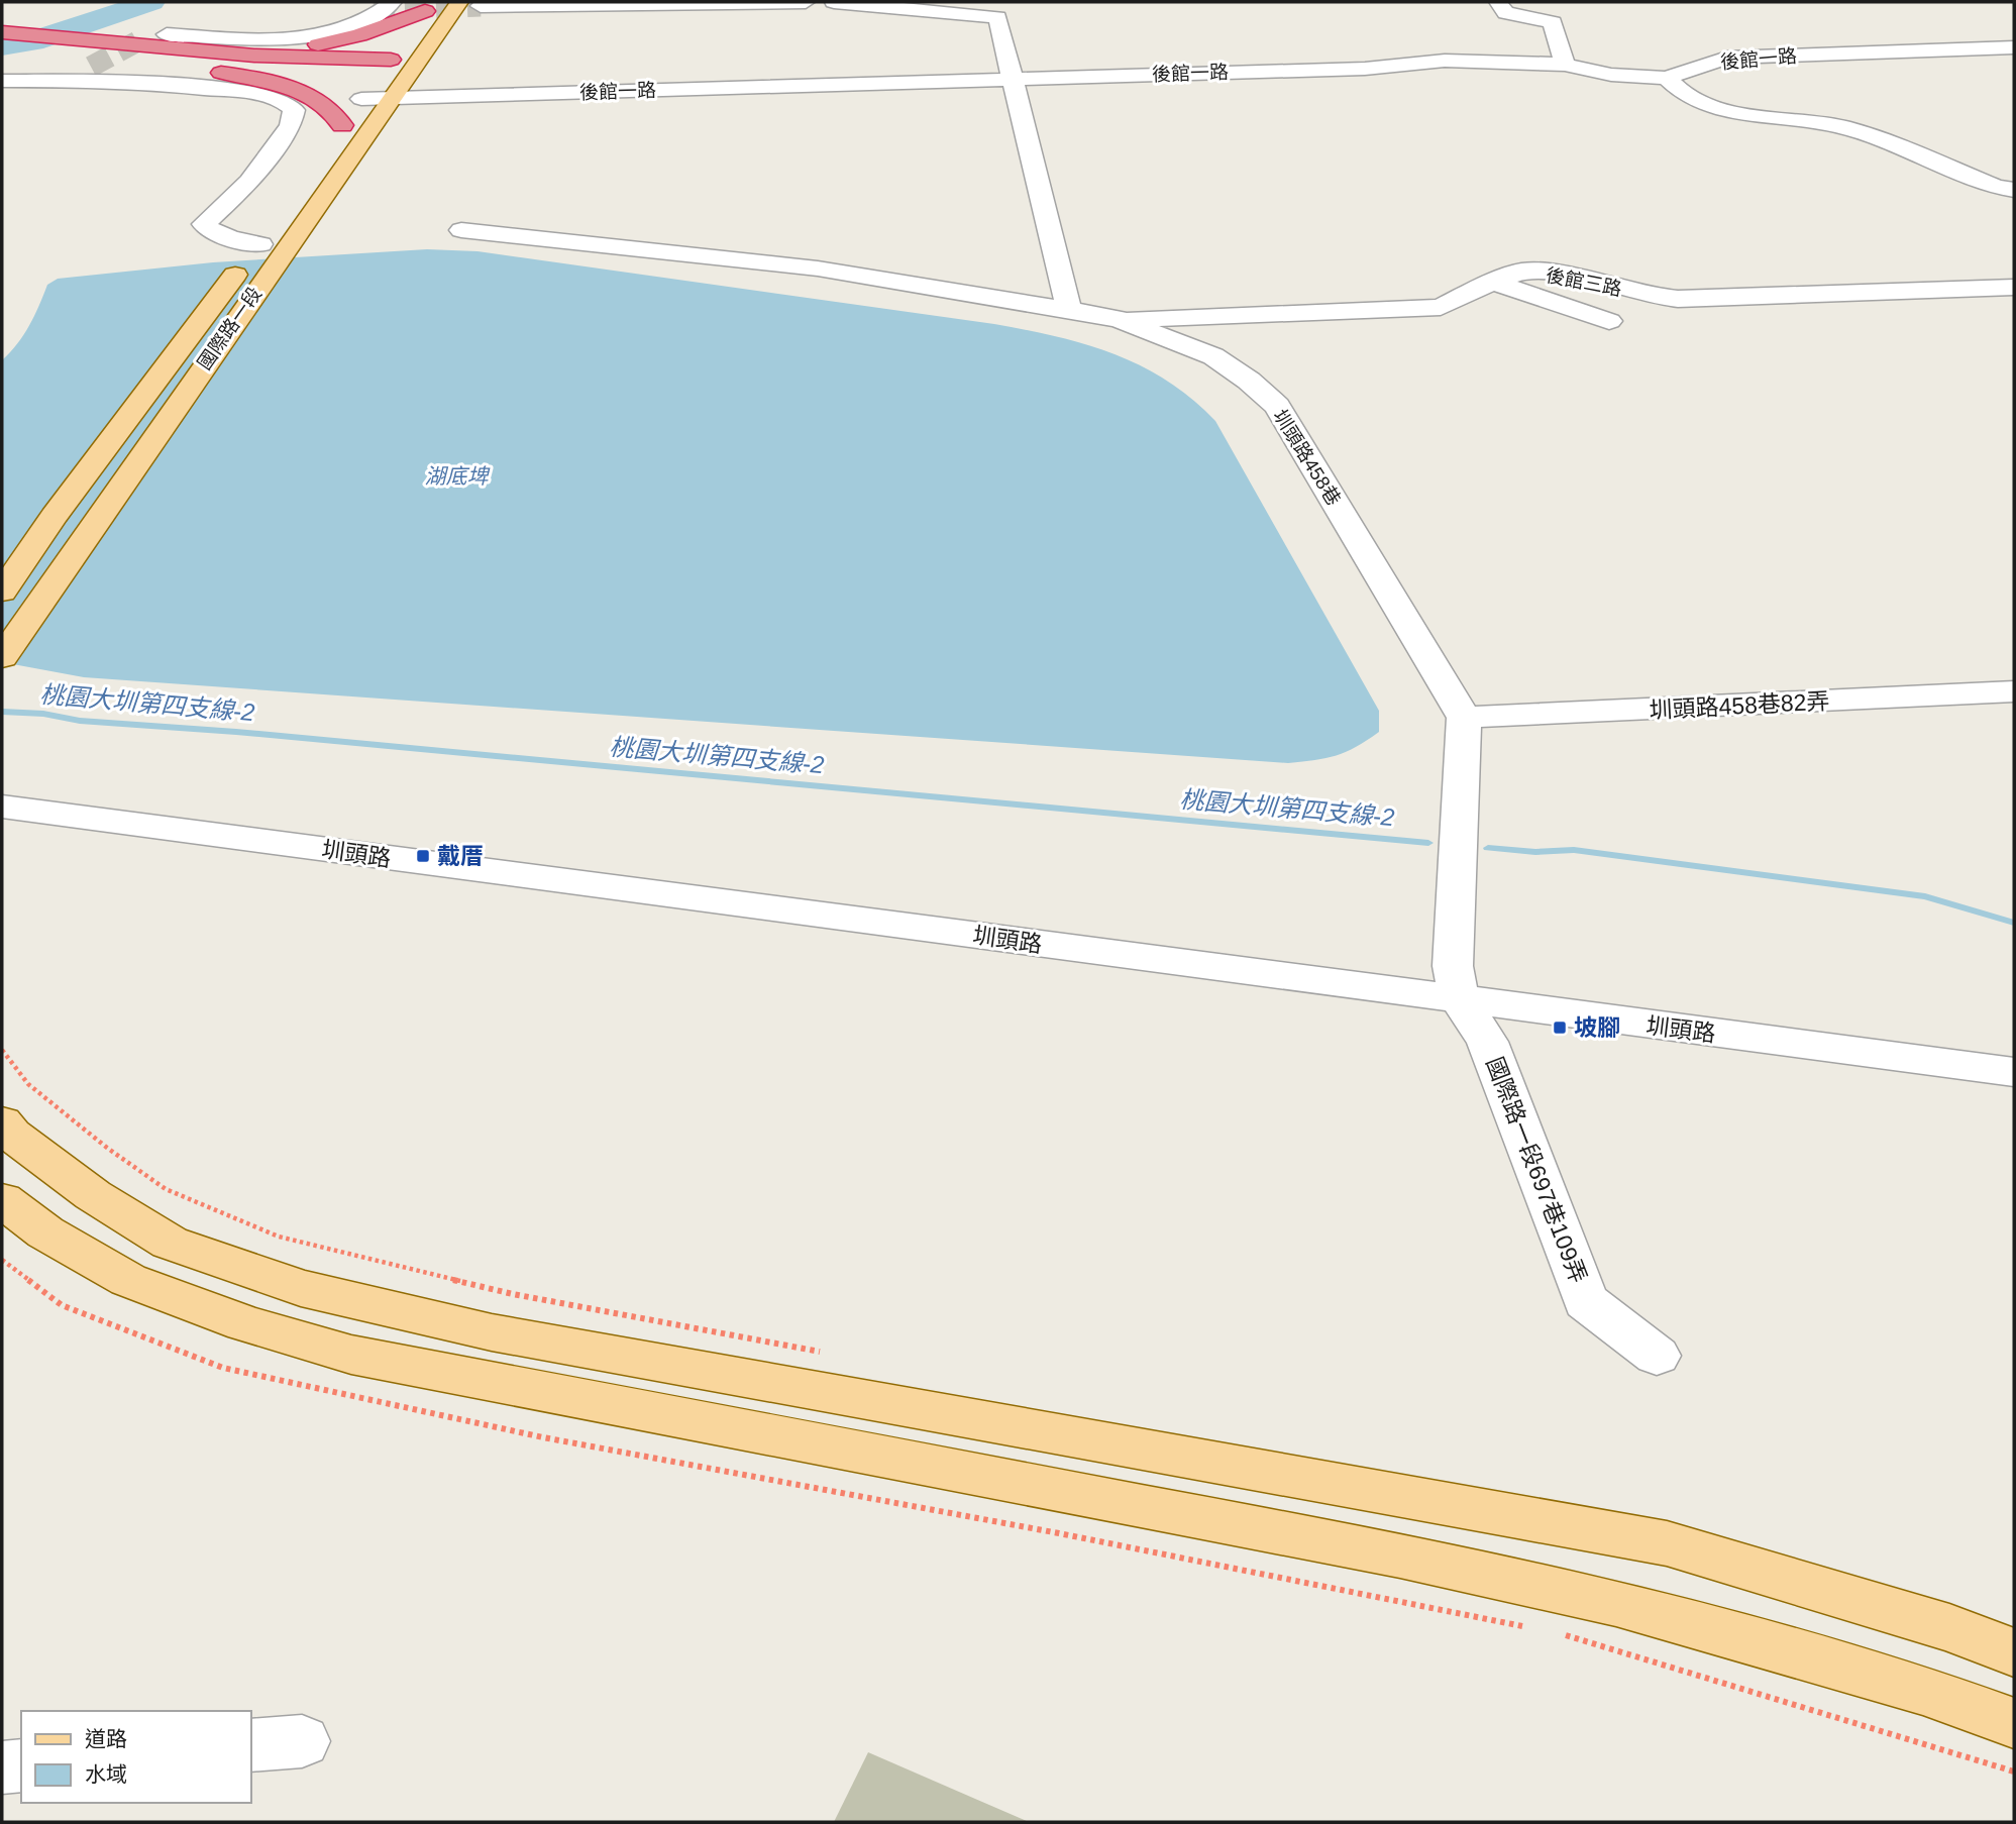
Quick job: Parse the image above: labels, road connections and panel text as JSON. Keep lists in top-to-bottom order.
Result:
{
  "streets": {
    "main road": ["國際路一段"],
    "street": [
      "後館一路",
      "後館三路",
      "圳頭路458巷",
      "圳頭路458巷82弄",
      "圳頭路",
      "國際路一段697巷109弄"
    ]
  },
  "crossings": [
    ["後館一路", "國際路一段"],
    ["後館三路", "圳頭路458巷"],
    ["圳頭路458巷", "圳頭路458巷82弄"],
    ["圳頭路", "國際路一段697巷109弄"]
  ],
  "water": ["湖底埤", "桃園大圳第四支線-2"],
  "places": {
    "transit": ["戴厝", "坡腳"]
  },
  "legend": ["道路", "水域"]
}
